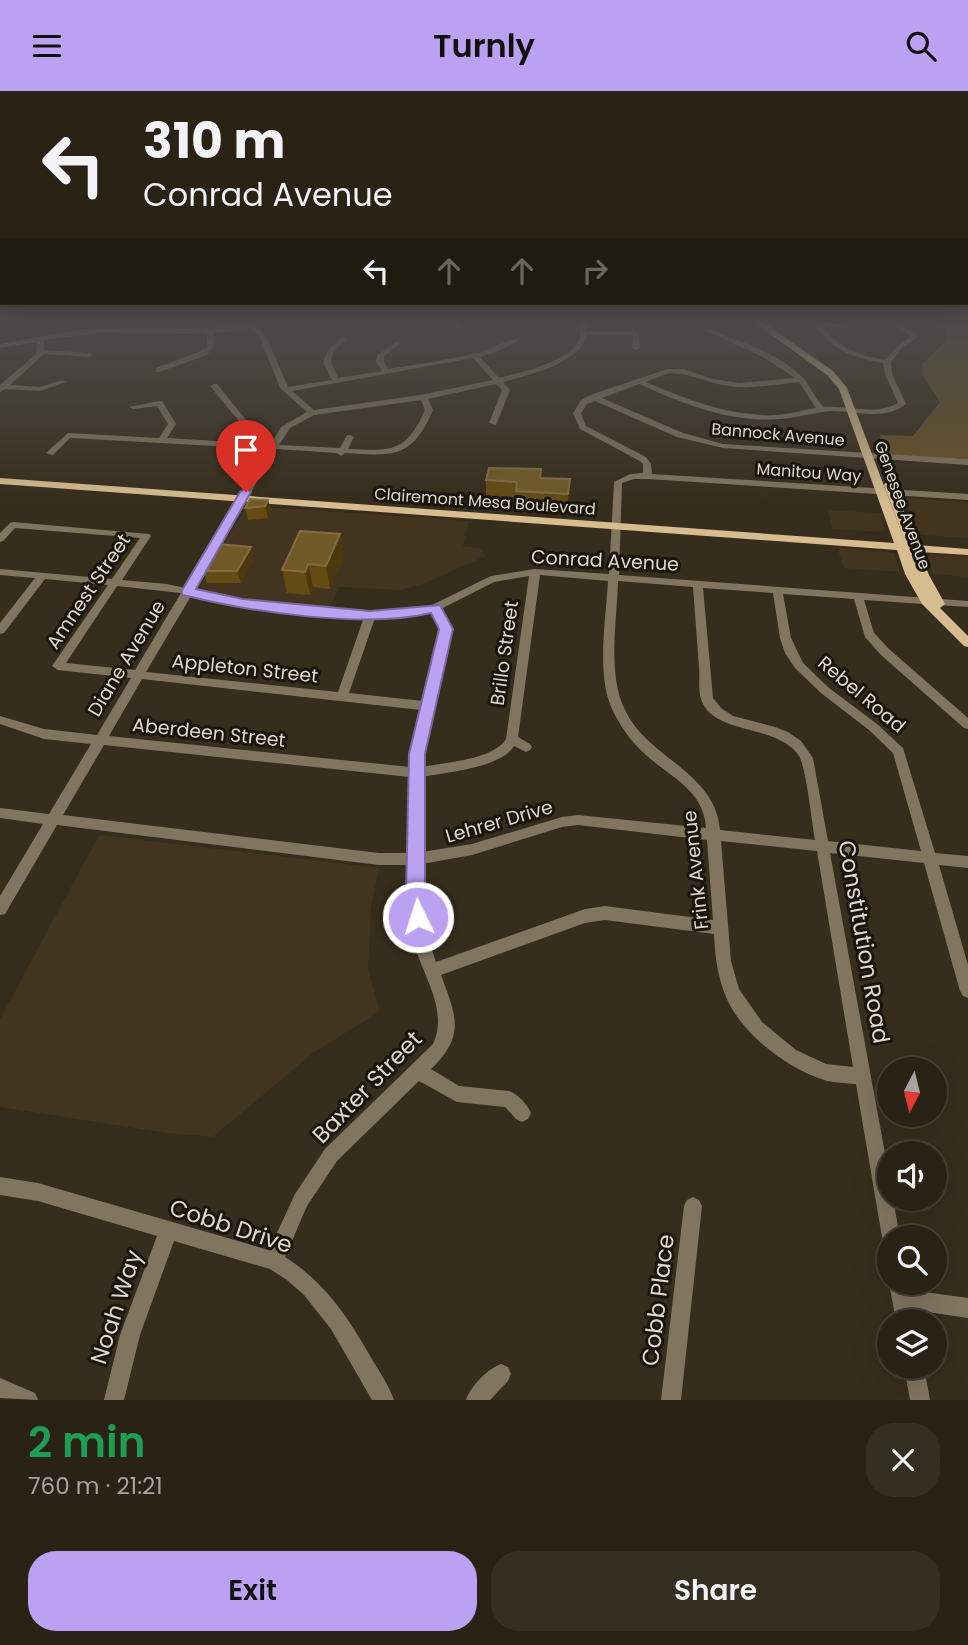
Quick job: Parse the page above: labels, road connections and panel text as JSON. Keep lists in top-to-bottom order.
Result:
{
  "streets": {
    "main road": ["Clairemont Mesa Boulevard", "Genesee Avenue"],
    "street": [
      "Bannock Avenue",
      "Manitou Way",
      "Conrad Avenue",
      "Amnest Street",
      "Brillo Street",
      "Diane Avenue",
      "Appleton Street",
      "Rebel Road",
      "Aberdeen Street",
      "Lehrer Drive",
      "Frink Avenue",
      "Constitution Road",
      "Baxter Street",
      "Cobb Drive",
      "Cobb Place",
      "Noah Way"
    ]
  },
  "crossings": [
    ["Bannock Avenue", "Genesee Avenue"],
    ["Manitou Way", "Genesee Avenue"],
    ["Manitou Way", "Frink Avenue"],
    ["Clairemont Mesa Boulevard", "Genesee Avenue"],
    ["Clairemont Mesa Boulevard", "Diane Avenue"],
    ["Clairemont Mesa Boulevard", "Frink Avenue"],
    ["Genesee Avenue", "Conrad Avenue"],
    ["Conrad Avenue", "Amnest Street"],
    ["Conrad Avenue", "Brillo Street"],
    ["Conrad Avenue", "Diane Avenue"],
    ["Conrad Avenue", "Rebel Road"],
    ["Conrad Avenue", "Frink Avenue"],
    ["Conrad Avenue", "Constitution Road"],
    ["Conrad Avenue", "Baxter Street"],
    ["Amnest Street", "Appleton Street"],
    ["Diane Avenue", "Appleton Street"],
    ["Diane Avenue", "Aberdeen Street"],
    ["Diane Avenue", "Lehrer Drive"],
    ["Appleton Street", "Baxter Street"],
    ["Rebel Road", "Lehrer Drive"],
    ["Aberdeen Street", "Baxter Street"],
    ["Lehrer Drive", "Frink Avenue"],
    ["Lehrer Drive", "Constitution Road"],
    ["Lehrer Drive", "Baxter Street"],
    ["Frink Avenue", "Constitution Road"],
    ["Baxter Street", "Cobb Drive"],
    ["Cobb Drive", "Noah Way"]
  ],
  "north": "bottom",
  "page": {
    "header": "Turnly",
    "turn": ["310 m", "Conrad Avenue"],
    "heading": ["2 min", "760 m · 21:21"],
    "buttons": ["Exit", "Share"]
  }
}
